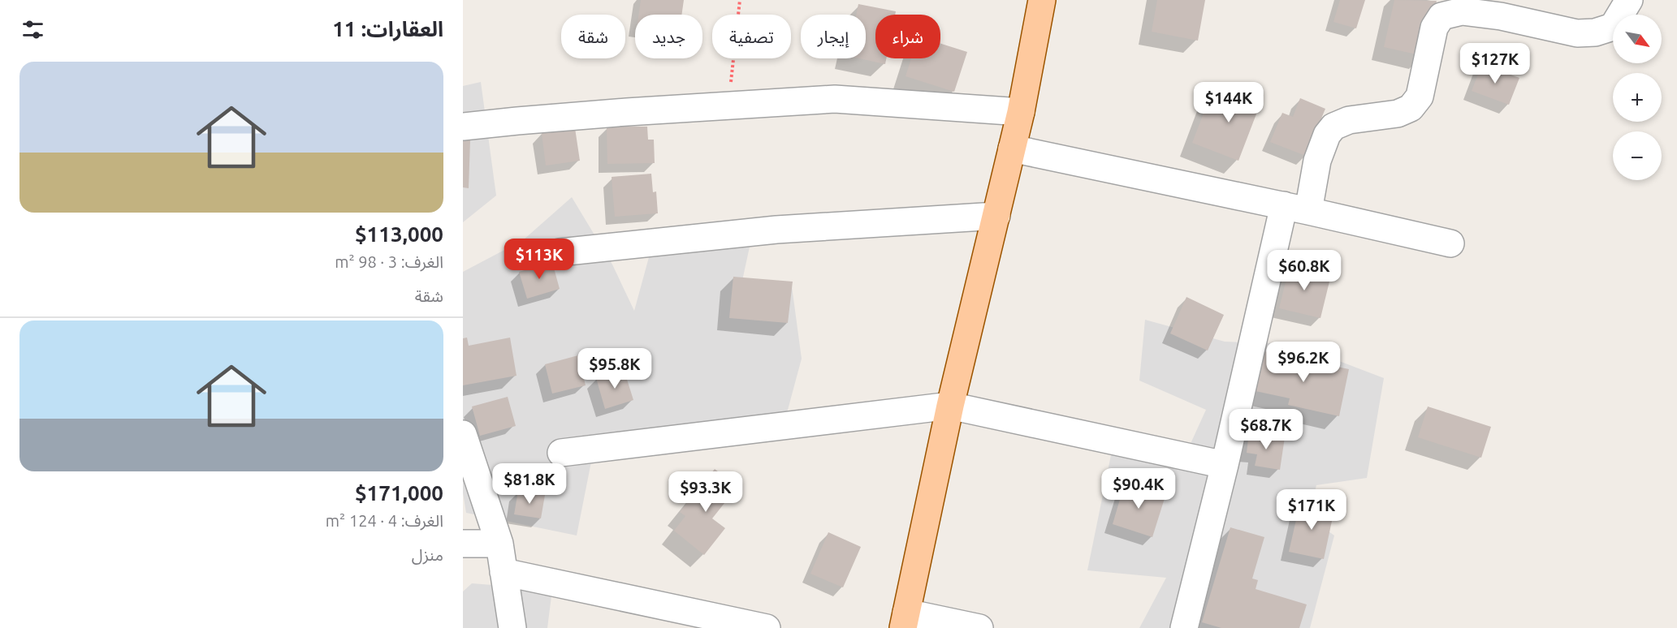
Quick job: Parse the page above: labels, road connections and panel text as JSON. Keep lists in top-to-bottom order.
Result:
{
  "north": "bottom right",
  "page": {
    "heading": "العقارات: 11",
    "map_buttons": ["+", "−"],
    "chip": [
      "شراء",
      "إيجار",
      "تصفية",
      "جديد",
      "شقة"
    ],
    "price": [
      "$127K",
      "$144K",
      "$113K",
      "$60.8K",
      "$96.2K",
      "$95.8K",
      "$68.7K",
      "$81.8K",
      "$90.4K",
      "$93.3K",
      "$171K"
    ],
    "list": [
      {
        "name": "$113,000",
        "note": "الغرف: 3 · 98 m² · شقة"
      },
      {
        "name": "$171,000",
        "note": "الغرف: 4 · 124 m² · منزل"
      }
    ]
  }
}
